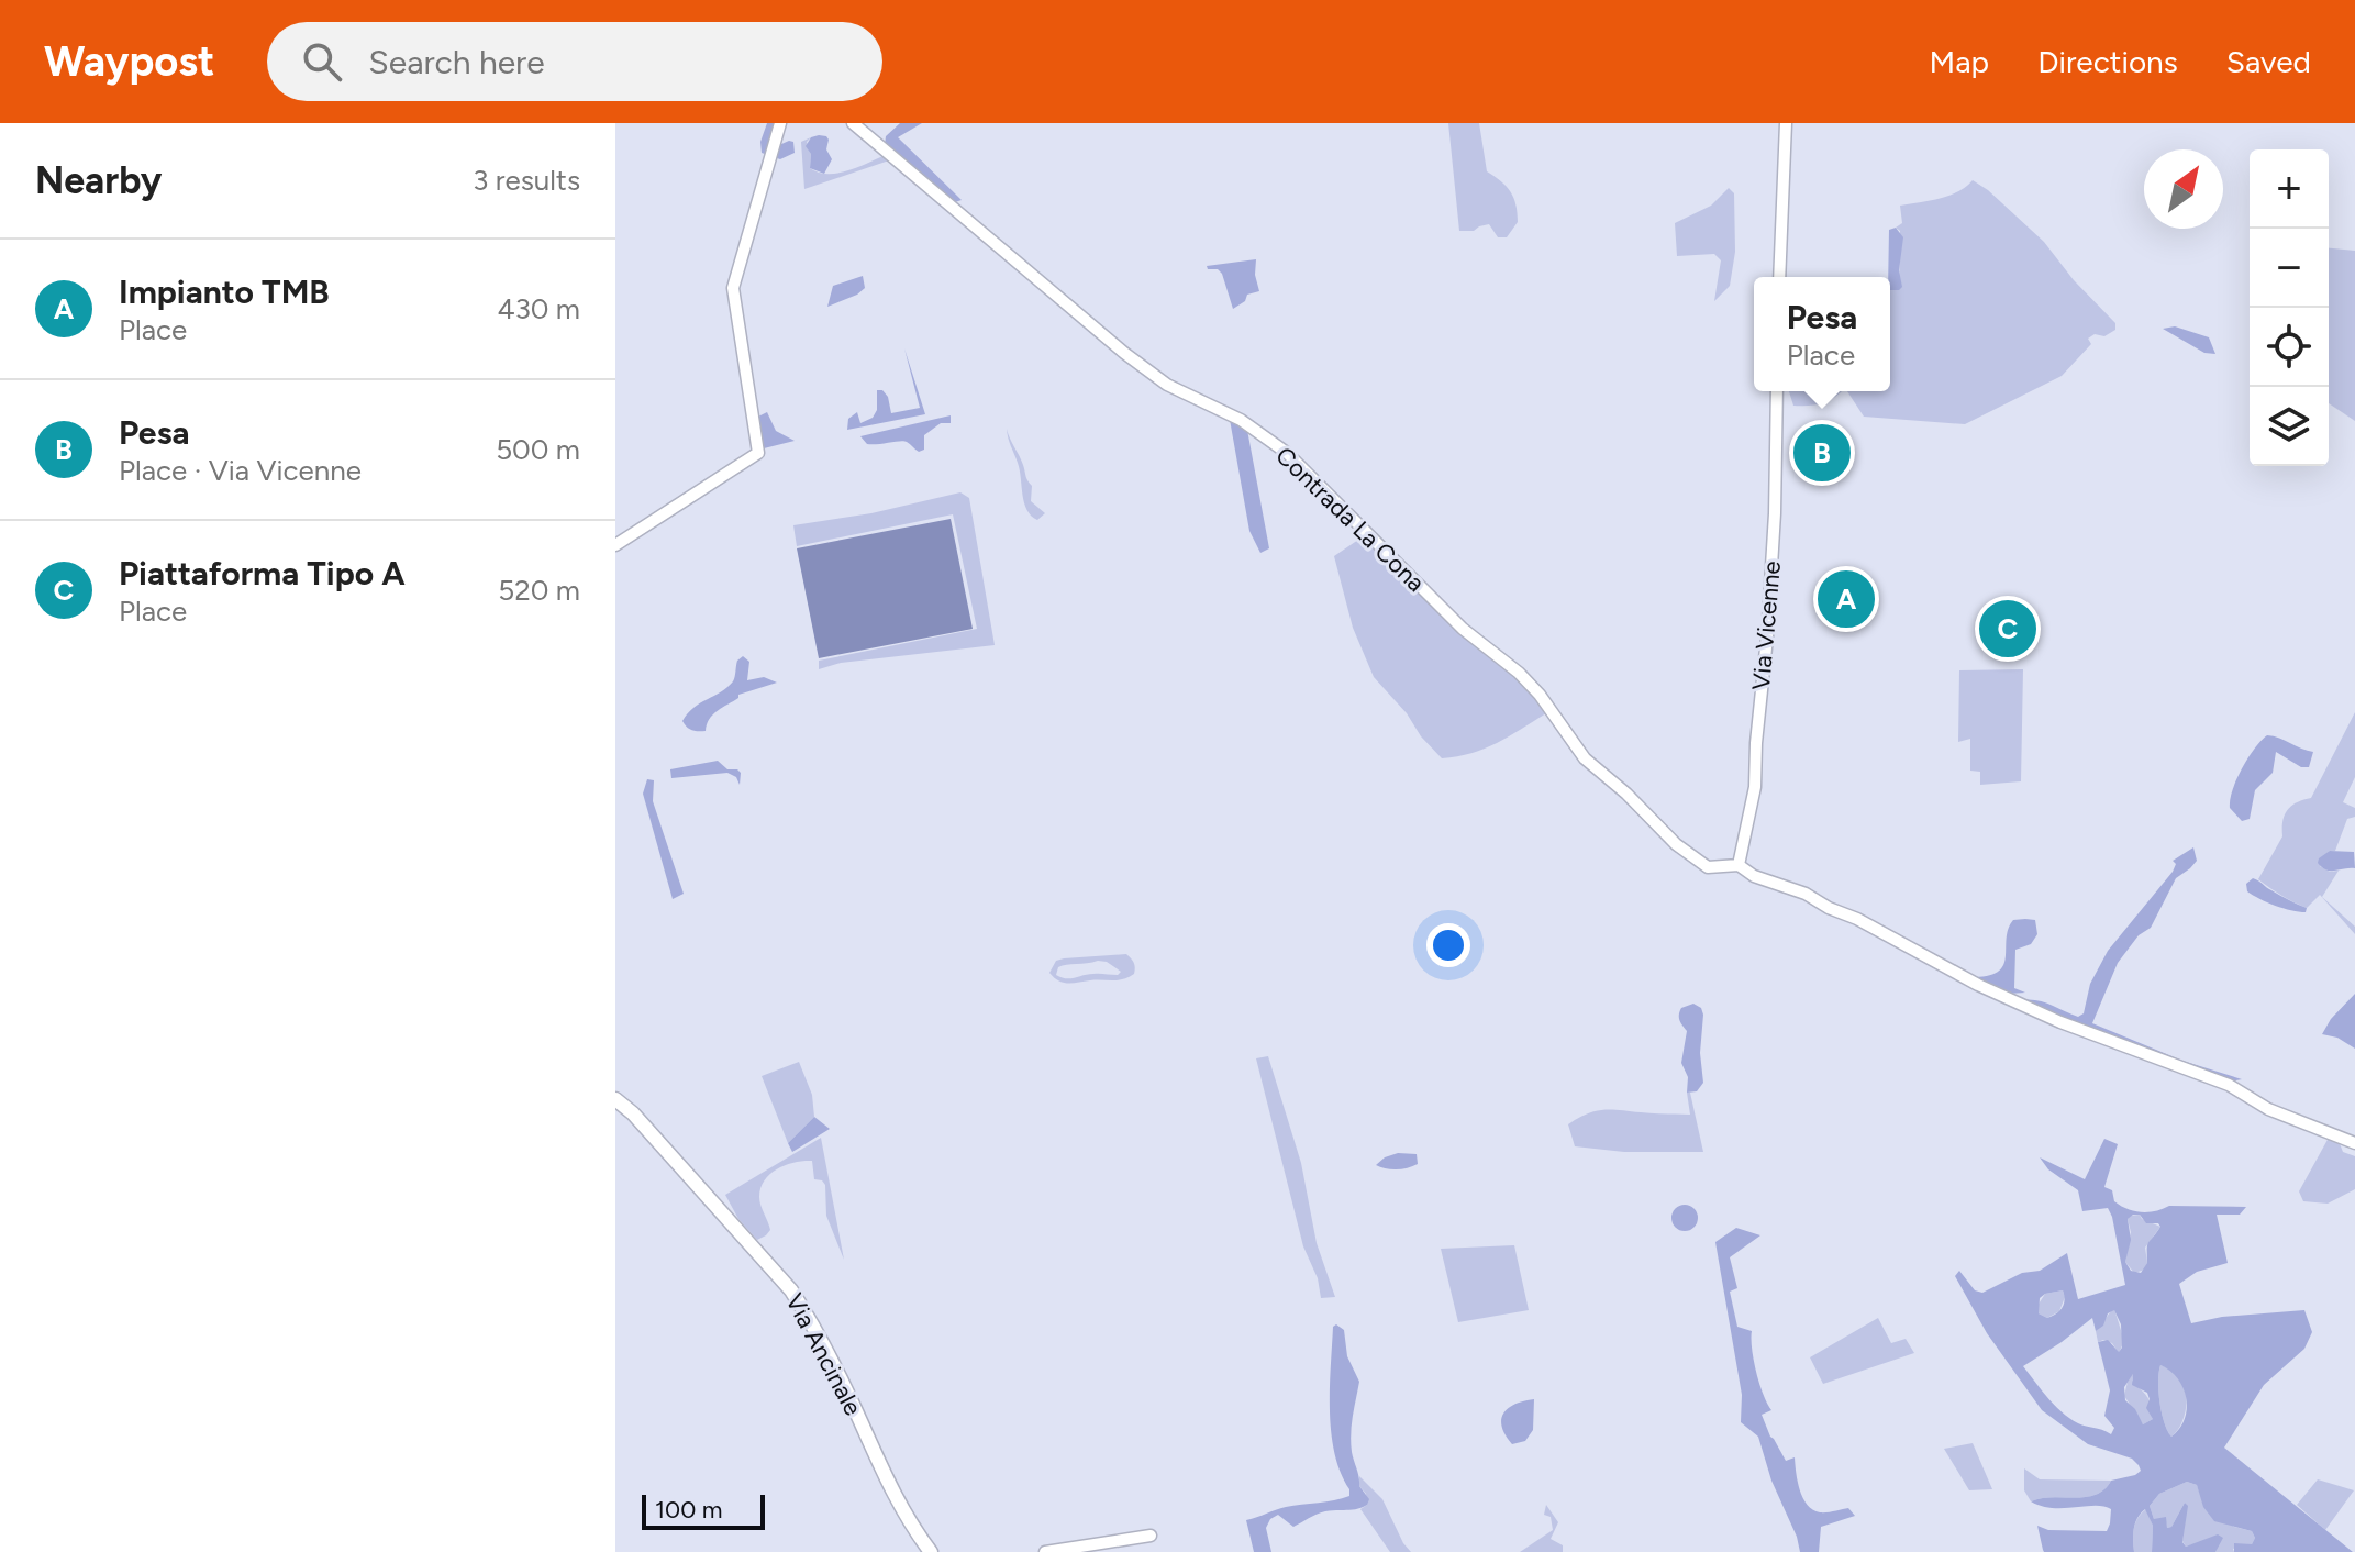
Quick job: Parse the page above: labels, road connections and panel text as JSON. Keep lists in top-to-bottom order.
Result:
{
  "streets": {
    "main road": ["Via Ancinale"],
    "street": ["Contrada La Cona", "Via Vicenne"]
  },
  "crossings": [
    ["Contrada La Cona", "Via Vicenne"]
  ],
  "scale_bar": "100 m",
  "north": "top right",
  "page": {
    "header": "Waypost",
    "search": "Search here",
    "nav": ["Map", "Directions", "Saved"],
    "heading": ["Nearby", "3 results"],
    "map_buttons": ["+", "−"],
    "list": [
      {
        "mark": "A",
        "name": "Impianto TMB",
        "note": "Place",
        "value": "430 m"
      },
      {
        "mark": "B",
        "name": "Pesa",
        "note": "Place · Via Vicenne",
        "value": "500 m"
      },
      {
        "mark": "C",
        "name": "Piattaforma Tipo A",
        "note": "Place",
        "value": "520 m"
      }
    ],
    "popup": ["Pesa", "Place"],
    "pins": ["B", "A", "C"],
    "scale": "100 m"
  }
}
